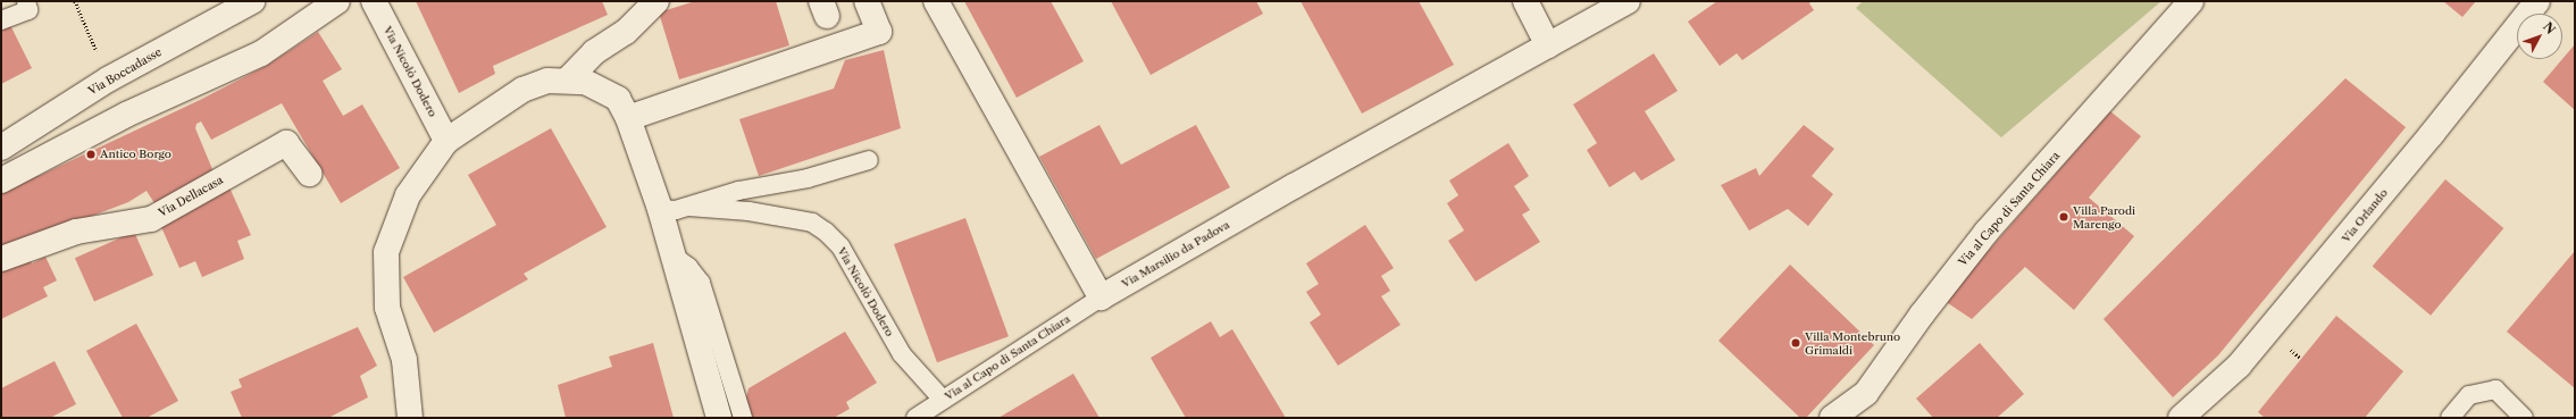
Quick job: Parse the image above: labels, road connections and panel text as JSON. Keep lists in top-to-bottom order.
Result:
{
  "streets": {
    "street": [
      "Via Boccadasse",
      "Via Nicolò Dodero",
      "Via Dellacasa",
      "Via al Capo di Santa Chiara",
      "Via Orlando",
      "Via Marsilio da Padova"
    ]
  },
  "crossings": [
    ["Via Nicolò Dodero", "Via al Capo di Santa Chiara"],
    ["Via al Capo di Santa Chiara", "Via Marsilio da Padova"]
  ],
  "places": ["Antico Borgo", "Villa Parodi Marengo", "Villa Montebruno Grimaldi"],
  "north": "top right"
}
